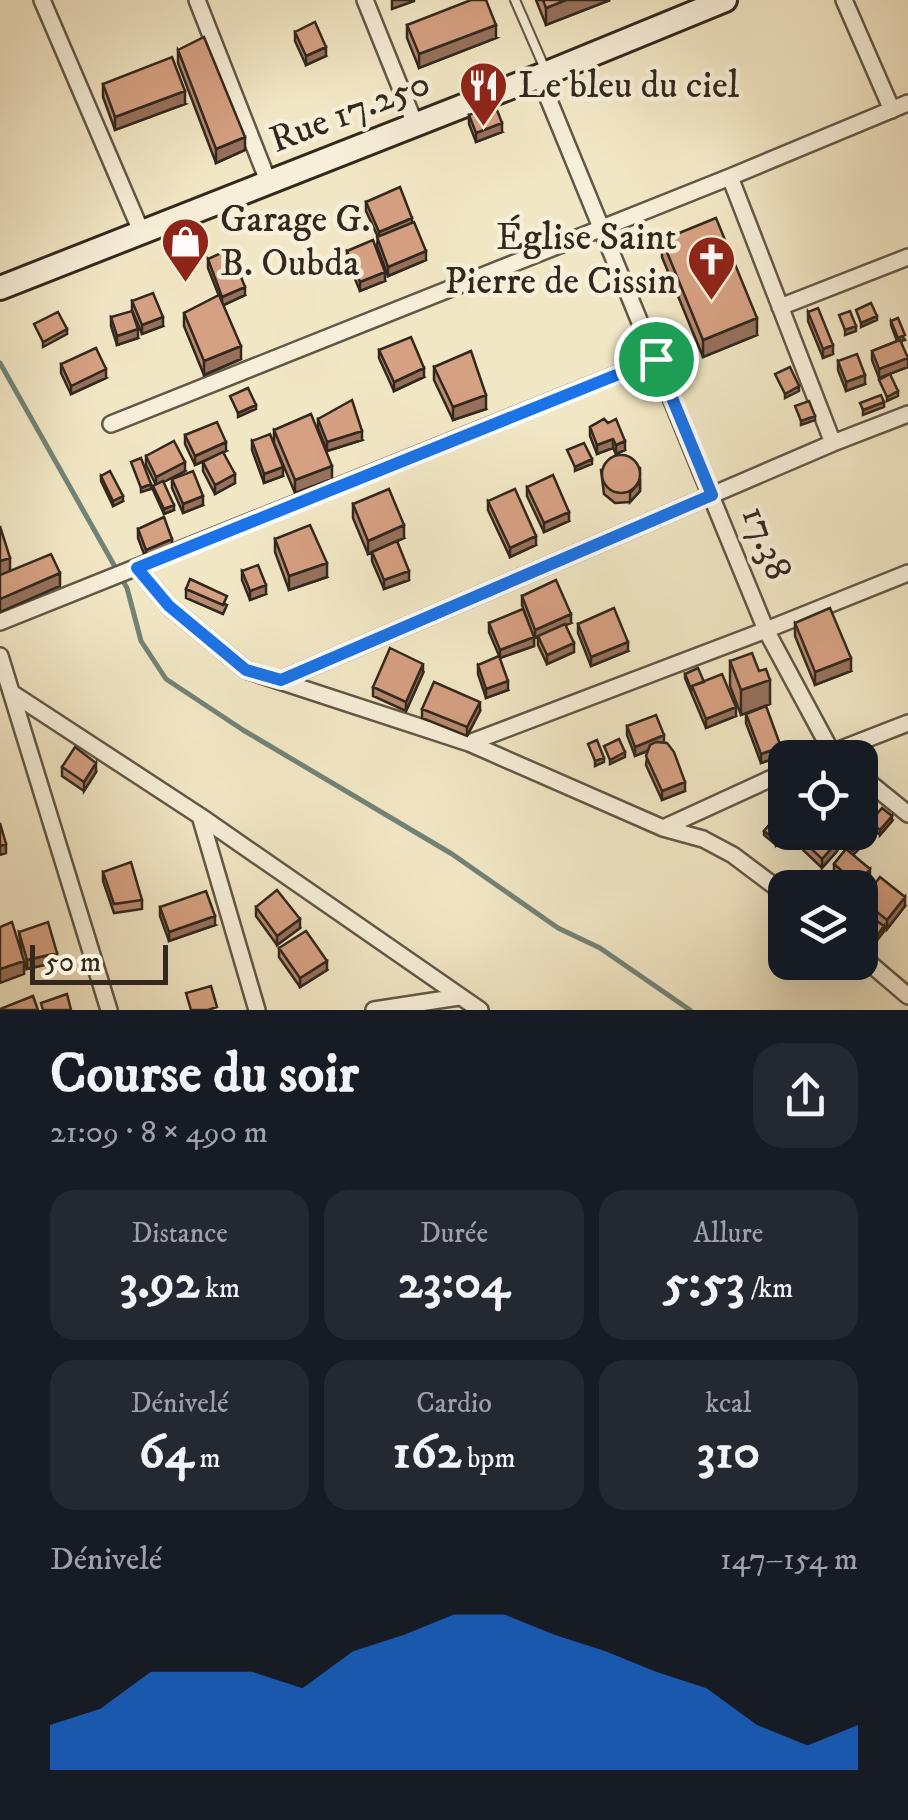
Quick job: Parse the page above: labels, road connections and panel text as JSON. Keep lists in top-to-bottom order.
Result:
{
  "streets": {
    "street": ["Rue 17.250", "17.38"]
  },
  "crossings": [
    ["Rue 17.250", "17.38"]
  ],
  "places": {
    "restaurant": ["Le bleu du ciel"],
    "shop": ["Garage G. B. Oubda"],
    "church": ["Église Saint Pierre de Cissin"]
  },
  "scale_bar": "50 m",
  "page": {
    "scale": "50 m",
    "heading": ["Course du soir", "21:09 · 8 × 490 m"],
    "stats": [
      ["Distance", "3.92 km"],
      ["Durée", "23:04"],
      ["Allure", "5:53 /km"],
      ["Dénivelé", "64 m"],
      ["Cardio", "162 bpm"],
      ["kcal", "310"]
    ],
    "chart": ["Dénivelé", "147–154 m"]
  }
}
